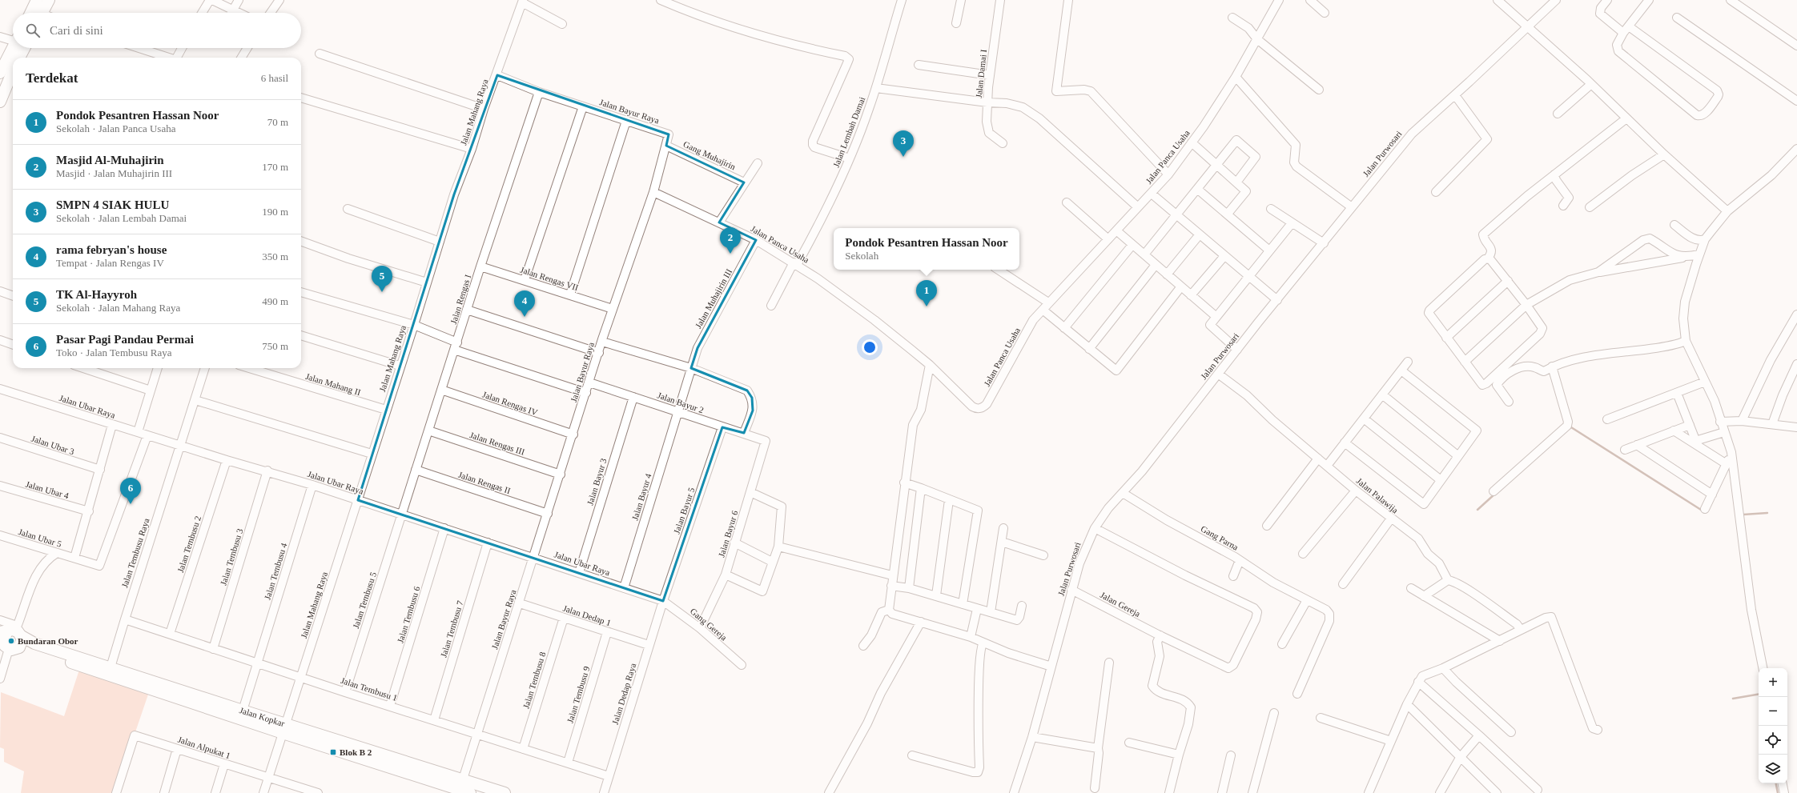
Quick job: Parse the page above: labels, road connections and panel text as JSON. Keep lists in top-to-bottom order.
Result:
{
  "streets": {
    "street": [
      "Jalan Damai I",
      "Jalan Bayur Raya",
      "Jalan Mahang Raya",
      "Jalan Lembah Damai",
      "Jalan Purwosari",
      "Gang Muhajirin",
      "Jalan Panca Usaha",
      "Jalan Rengas VII",
      "Jalan Muhajirin III",
      "Jalan Rengas I",
      "Jalan Mahang II",
      "Jalan Bayur 2",
      "Jalan Rengas IV",
      "Jalan Ubar Raya",
      "Jalan Rengas III",
      "Jalan Ubar 3",
      "Jalan Bayur 3",
      "Jalan Rengas II",
      "Jalan Ubar 4",
      "Jalan Palawija",
      "Jalan Bayur 4",
      "Jalan Bayur 5",
      "Jalan Bayur 6",
      "Jalan Ubar 5",
      "Gang Parna",
      "Jalan Tembusu 2",
      "Jalan Tembusu Raya",
      "Jalan Tembusu 3",
      "Jalan Tembusu 4",
      "Jalan Tembusu 5",
      "Jalan Gereja",
      "Jalan Tembusu 6",
      "Jalan Dedap 1",
      "Gang Gereja",
      "Jalan Tembusu 7",
      "Jalan Tembusu 8",
      "Jalan Tembusu 1",
      "Jalan Dedap Raya",
      "Jalan Tembusu 9",
      "Jalan Kopkar",
      "Jalan Alpukat 1"
    ]
  },
  "crossings": [
    ["Jalan Bayur Raya", "Jalan Mahang Raya"],
    ["Jalan Bayur Raya", "Gang Muhajirin"],
    ["Jalan Bayur Raya", "Jalan Panca Usaha"],
    ["Jalan Bayur Raya", "Jalan Rengas VII"],
    ["Jalan Bayur Raya", "Jalan Rengas I"],
    ["Jalan Bayur Raya", "Jalan Bayur 2"],
    ["Jalan Bayur Raya", "Jalan Rengas IV"],
    ["Jalan Bayur Raya", "Jalan Ubar Raya"],
    ["Jalan Bayur Raya", "Jalan Rengas III"],
    ["Jalan Bayur Raya", "Jalan Rengas II"],
    ["Jalan Bayur Raya", "Jalan Dedap 1"],
    ["Jalan Bayur Raya", "Jalan Tembusu 1"],
    ["Jalan Bayur Raya", "Jalan Kopkar"],
    ["Jalan Mahang Raya", "Jalan Mahang II"],
    ["Jalan Mahang Raya", "Jalan Ubar Raya"],
    ["Jalan Mahang Raya", "Jalan Tembusu 1"],
    ["Jalan Mahang Raya", "Jalan Kopkar"],
    ["Jalan Mahang Raya", "Jalan Alpukat 1"],
    ["Jalan Lembah Damai", "Jalan Panca Usaha"],
    ["Jalan Purwosari", "Jalan Palawija"],
    ["Jalan Purwosari", "Gang Parna"],
    ["Jalan Purwosari", "Jalan Gereja"],
    ["Jalan Panca Usaha", "Jalan Muhajirin III"],
    ["Jalan Rengas VII", "Jalan Rengas I"],
    ["Jalan Muhajirin III", "Jalan Bayur 2"],
    ["Jalan Muhajirin III", "Jalan Bayur 4"],
    ["Jalan Rengas I", "Jalan Rengas IV"],
    ["Jalan Rengas I", "Jalan Ubar Raya"],
    ["Jalan Rengas I", "Jalan Rengas III"],
    ["Jalan Rengas I", "Jalan Rengas II"],
    ["Jalan Rengas I", "Jalan Tembusu 5"],
    ["Jalan Bayur 2", "Jalan Bayur 3"],
    ["Jalan Bayur 2", "Jalan Bayur 4"],
    ["Jalan Bayur 2", "Jalan Bayur 5"],
    ["Jalan Bayur 2", "Jalan Bayur 6"],
    ["Jalan Ubar Raya", "Jalan Bayur 3"],
    ["Jalan Ubar Raya", "Jalan Bayur 4"],
    ["Jalan Ubar Raya", "Jalan Bayur 5"],
    ["Jalan Ubar Raya", "Jalan Ubar 5"],
    ["Jalan Ubar Raya", "Jalan Tembusu 2"],
    ["Jalan Ubar Raya", "Jalan Tembusu Raya"],
    ["Jalan Ubar Raya", "Jalan Tembusu 3"],
    ["Jalan Ubar Raya", "Jalan Tembusu 4"],
    ["Jalan Ubar Raya", "Jalan Tembusu 5"],
    ["Jalan Ubar Raya", "Jalan Tembusu 6"],
    ["Jalan Ubar Raya", "Gang Gereja"],
    ["Jalan Ubar Raya", "Jalan Tembusu 7"],
    ["Jalan Ubar Raya", "Jalan Dedap Raya"],
    ["Jalan Bayur 5", "Gang Gereja"],
    ["Jalan Bayur 5", "Jalan Dedap Raya"],
    ["Jalan Bayur 6", "Gang Gereja"],
    ["Jalan Tembusu 2", "Jalan Tembusu 1"],
    ["Jalan Tembusu Raya", "Jalan Tembusu 1"],
    ["Jalan Tembusu Raya", "Jalan Kopkar"],
    ["Jalan Tembusu 3", "Jalan Tembusu 1"],
    ["Jalan Tembusu 4", "Jalan Tembusu 1"],
    ["Jalan Tembusu 4", "Jalan Kopkar"],
    ["Jalan Tembusu 5", "Jalan Tembusu 1"],
    ["Jalan Tembusu 6", "Jalan Tembusu 1"],
    ["Jalan Dedap 1", "Jalan Tembusu 8"],
    ["Jalan Dedap 1", "Jalan Dedap Raya"],
    ["Jalan Dedap 1", "Jalan Tembusu 9"],
    ["Gang Gereja", "Jalan Dedap Raya"],
    ["Jalan Tembusu 7", "Jalan Tembusu 1"],
    ["Jalan Tembusu 8", "Jalan Tembusu 1"],
    ["Jalan Tembusu 1", "Jalan Dedap Raya"],
    ["Jalan Tembusu 1", "Jalan Tembusu 9"]
  ],
  "places": {
    "other": ["Bundaran Obor"],
    "transit": ["Blok B 2"]
  },
  "page": {
    "search": "Cari di sini",
    "heading": ["Terdekat", "6 hasil"],
    "list": [
      {
        "mark": "1",
        "name": "Pondok Pesantren Hassan Noor",
        "note": "Sekolah · Jalan Panca Usaha",
        "value": "70 m"
      },
      {
        "mark": "2",
        "name": "Masjid Al-Muhajirin",
        "note": "Masjid · Jalan Muhajirin III",
        "value": "170 m"
      },
      {
        "mark": "3",
        "name": "SMPN 4 SIAK HULU",
        "note": "Sekolah · Jalan Lembah Damai",
        "value": "190 m"
      },
      {
        "mark": "4",
        "name": "rama febryan's house",
        "note": "Tempat · Jalan Rengas IV",
        "value": "350 m"
      },
      {
        "mark": "5",
        "name": "TK Al-Hayyroh",
        "note": "Sekolah · Jalan Mahang Raya",
        "value": "490 m"
      },
      {
        "mark": "6",
        "name": "Pasar Pagi Pandau Permai",
        "note": "Toko · Jalan Tembusu Raya",
        "value": "750 m"
      }
    ],
    "pins": [
      "3",
      "2",
      "5",
      "1",
      "4",
      "6"
    ],
    "popup": ["Pondok Pesantren Hassan Noor", "Sekolah"],
    "map_buttons": ["+", "−"]
  }
}
